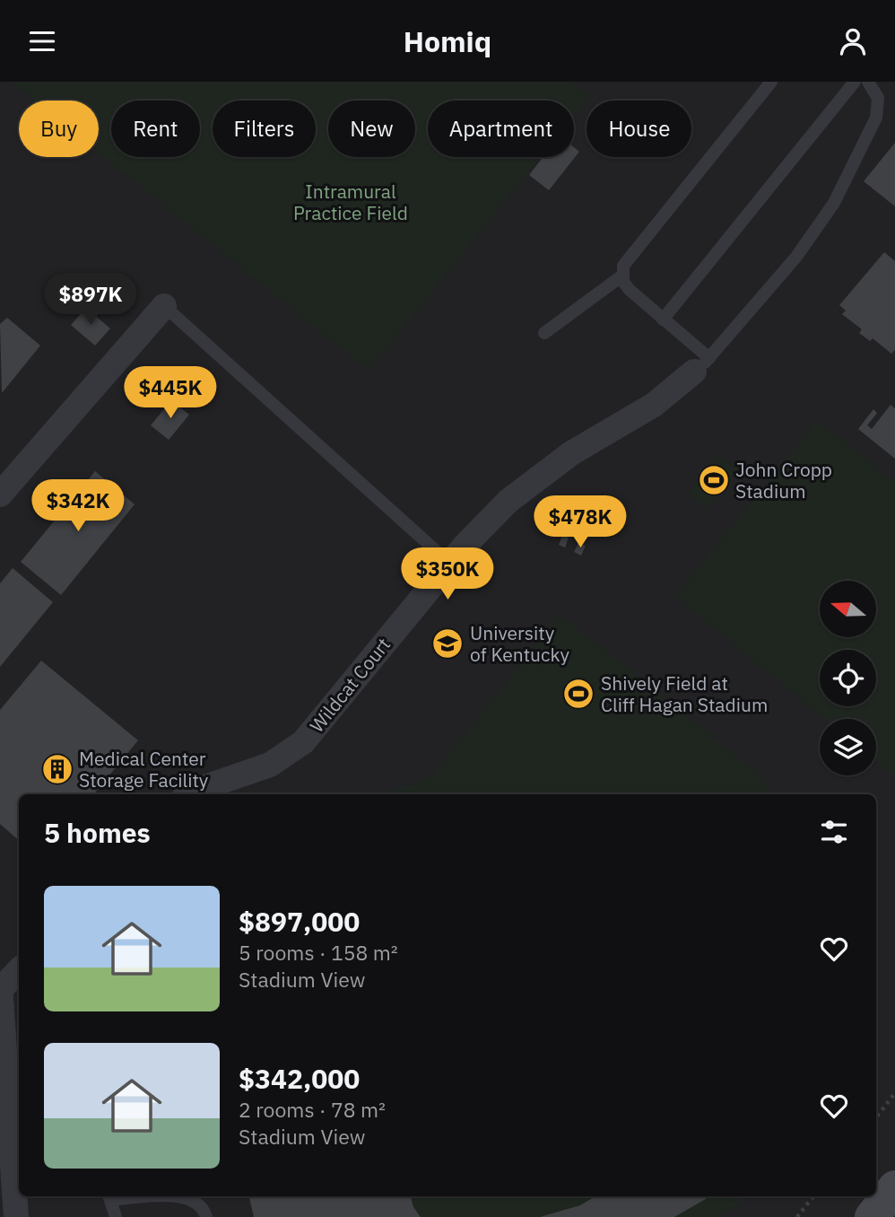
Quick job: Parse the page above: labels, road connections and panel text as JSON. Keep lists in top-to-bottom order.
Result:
{
  "streets": {
    "street": ["Wildcat Court"]
  },
  "parks": ["Intramural Practice Field"],
  "places": {
    "sports": ["John Cropp Stadium", "Shively Field at Cliff Hagan Stadium"],
    "school or university": ["University of Kentucky"],
    "building": ["Medical Center Storage Facility"]
  },
  "north": "left",
  "page": {
    "header": "Homiq",
    "chip": [
      "Buy",
      "Rent",
      "Filters",
      "New",
      "Apartment",
      "House"
    ],
    "price": [
      "$897K",
      "$445K",
      "$342K",
      "$478K",
      "$350K"
    ],
    "heading": "5 homes",
    "list": [
      {
        "name": "$897,000",
        "note": "5 rooms · 158 m² · Stadium View"
      },
      {
        "name": "$342,000",
        "note": "2 rooms · 78 m² · Stadium View"
      }
    ]
  }
}
